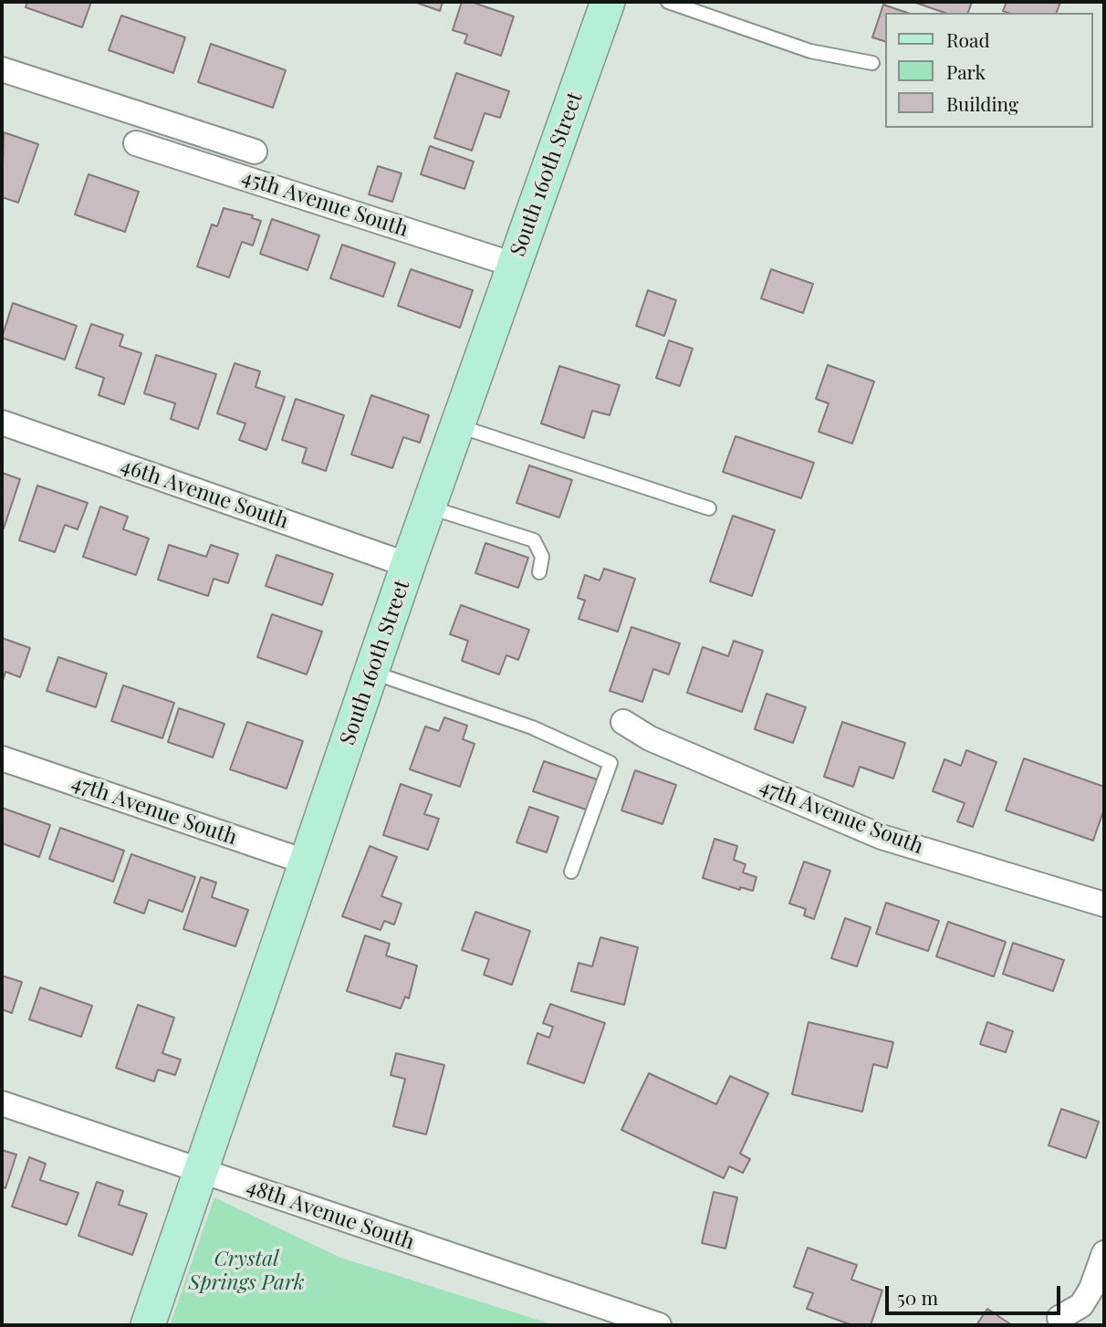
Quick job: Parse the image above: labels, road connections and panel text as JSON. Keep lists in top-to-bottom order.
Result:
{
  "streets": {
    "street": [
      "South 160th Street",
      "45th Avenue South",
      "46th Avenue South",
      "47th Avenue South",
      "48th Avenue South"
    ]
  },
  "crossings": [
    ["South 160th Street", "45th Avenue South"],
    ["South 160th Street", "46th Avenue South"],
    ["South 160th Street", "47th Avenue South"],
    ["South 160th Street", "48th Avenue South"]
  ],
  "parks": ["Crystal Springs Park"],
  "legend": ["Road", "Park", "Building"],
  "scale_bar": "50 m"
}
